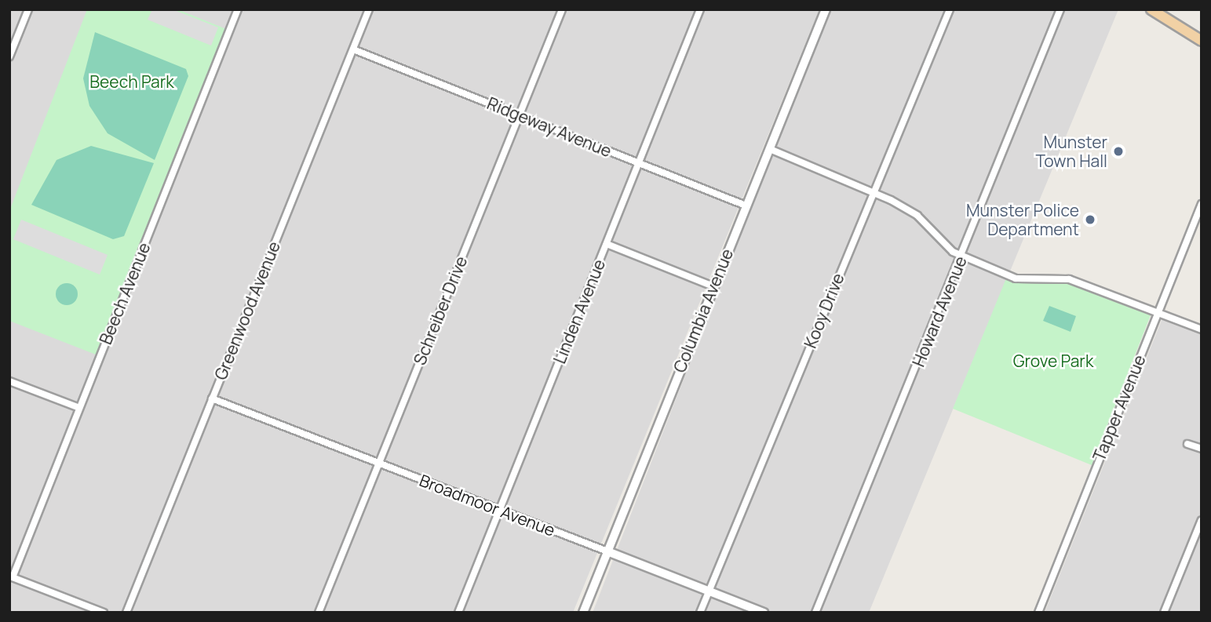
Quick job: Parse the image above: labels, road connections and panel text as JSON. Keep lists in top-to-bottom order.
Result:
{
  "streets": {
    "street": [
      "Ridgeway Avenue",
      "Beech Avenue",
      "Greenwood Avenue",
      "Schreiber Drive",
      "Columbia Avenue",
      "Kooy Drive",
      "Linden Avenue",
      "Howard Avenue",
      "Tapper Avenue",
      "Broadmoor Avenue"
    ]
  },
  "crossings": [
    ["Ridgeway Avenue", "Greenwood Avenue"],
    ["Ridgeway Avenue", "Schreiber Drive"],
    ["Ridgeway Avenue", "Columbia Avenue"],
    ["Ridgeway Avenue", "Linden Avenue"],
    ["Greenwood Avenue", "Broadmoor Avenue"],
    ["Schreiber Drive", "Broadmoor Avenue"],
    ["Columbia Avenue", "Broadmoor Avenue"],
    ["Kooy Drive", "Broadmoor Avenue"],
    ["Linden Avenue", "Broadmoor Avenue"]
  ],
  "parks": ["Beech Park", "Grove Park"],
  "places": ["Munster Town Hall", "Munster Police Department"]
}
